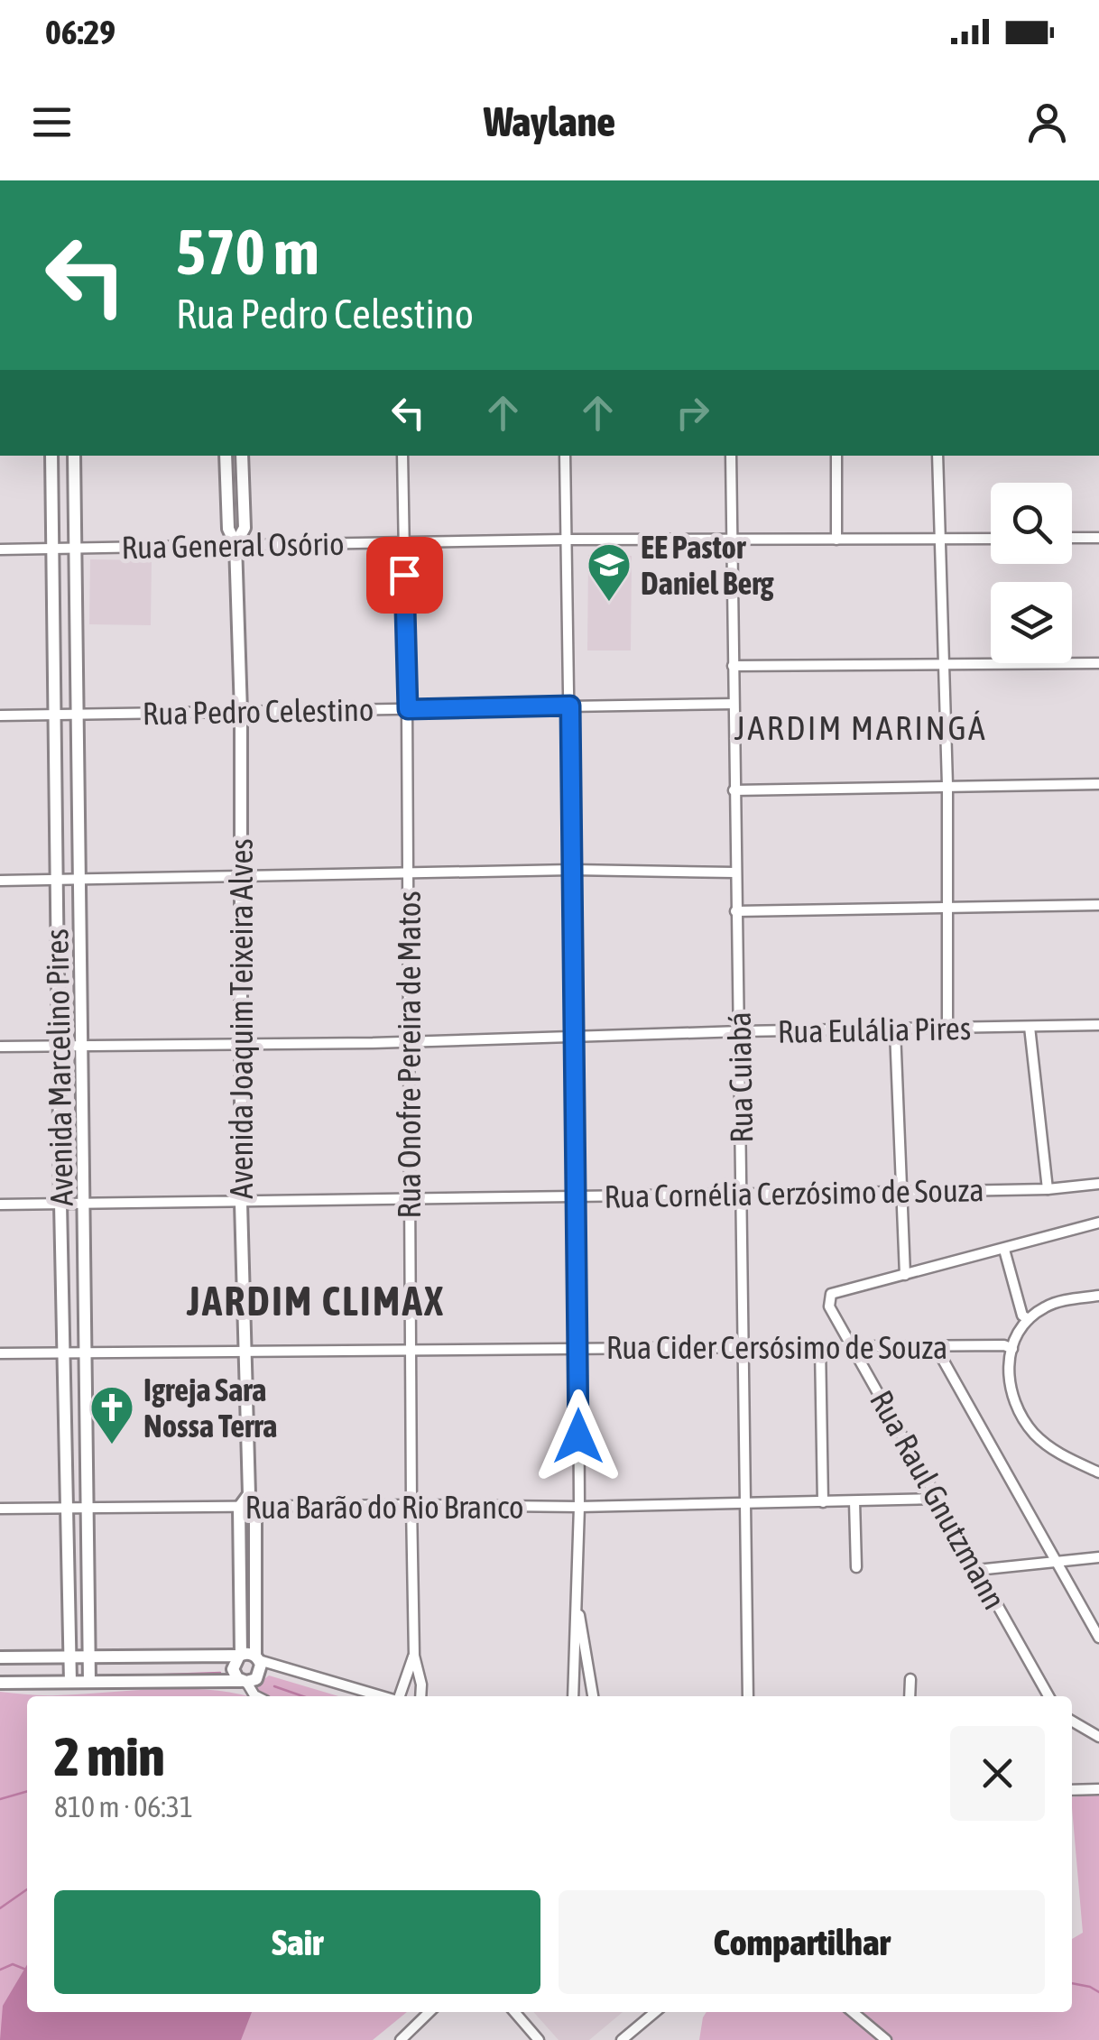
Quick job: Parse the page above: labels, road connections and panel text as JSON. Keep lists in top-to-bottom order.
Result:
{
  "streets": {
    "main road": ["Avenida Joaquim Teixeira Alves", "Avenida Marcelino Pires"],
    "street": [
      "Rua General Osório",
      "Rua Pedro Celestino",
      "Rua Eulália Pires",
      "Rua Onofre Pereira de Matos",
      "Rua Cuiabá",
      "Rua Cornélia Cerzósimo de Souza",
      "Rua Cider Cersósimo de Souza",
      "Rua Raul Gnutzmann",
      "Rua Barão do Rio Branco"
    ]
  },
  "crossings": [
    ["Rua General Osório", "Avenida Joaquim Teixeira Alves"],
    ["Rua General Osório", "Rua Onofre Pereira de Matos"],
    ["Rua General Osório", "Avenida Marcelino Pires"],
    ["Rua General Osório", "Rua Cuiabá"],
    ["Rua Pedro Celestino", "Avenida Joaquim Teixeira Alves"],
    ["Rua Pedro Celestino", "Rua Onofre Pereira de Matos"],
    ["Rua Pedro Celestino", "Avenida Marcelino Pires"],
    ["Rua Pedro Celestino", "Rua Cuiabá"],
    ["Avenida Joaquim Teixeira Alves", "Rua Eulália Pires"],
    ["Avenida Joaquim Teixeira Alves", "Rua Cornélia Cerzósimo de Souza"],
    ["Avenida Joaquim Teixeira Alves", "Rua Cider Cersósimo de Souza"],
    ["Avenida Joaquim Teixeira Alves", "Rua Barão do Rio Branco"],
    ["Rua Eulália Pires", "Rua Onofre Pereira de Matos"],
    ["Rua Eulália Pires", "Avenida Marcelino Pires"],
    ["Rua Eulália Pires", "Rua Cuiabá"],
    ["Rua Onofre Pereira de Matos", "Rua Cornélia Cerzósimo de Souza"],
    ["Rua Onofre Pereira de Matos", "Rua Cider Cersósimo de Souza"],
    ["Rua Onofre Pereira de Matos", "Rua Barão do Rio Branco"],
    ["Avenida Marcelino Pires", "Rua Cornélia Cerzósimo de Souza"],
    ["Avenida Marcelino Pires", "Rua Cider Cersósimo de Souza"],
    ["Avenida Marcelino Pires", "Rua Barão do Rio Branco"],
    ["Rua Cuiabá", "Rua Cornélia Cerzósimo de Souza"],
    ["Rua Cuiabá", "Rua Cider Cersósimo de Souza"],
    ["Rua Cuiabá", "Rua Barão do Rio Branco"],
    ["Rua Cider Cersósimo de Souza", "Rua Raul Gnutzmann"],
    ["Rua Raul Gnutzmann", "Rua Barão do Rio Branco"]
  ],
  "districts": ["JARDIM MARINGÁ", "JARDIM CLIMAX"],
  "places": {
    "school or university": ["EE Pastor Daniel Berg"],
    "church": ["Igreja Sara Nossa Terra"]
  },
  "page": {
    "status": "06:29",
    "header": "Waylane",
    "turn": ["570 m", "Rua Pedro Celestino"],
    "heading": ["2 min", "810 m · 06:31"],
    "buttons": ["Sair", "Compartilhar"]
  }
}
